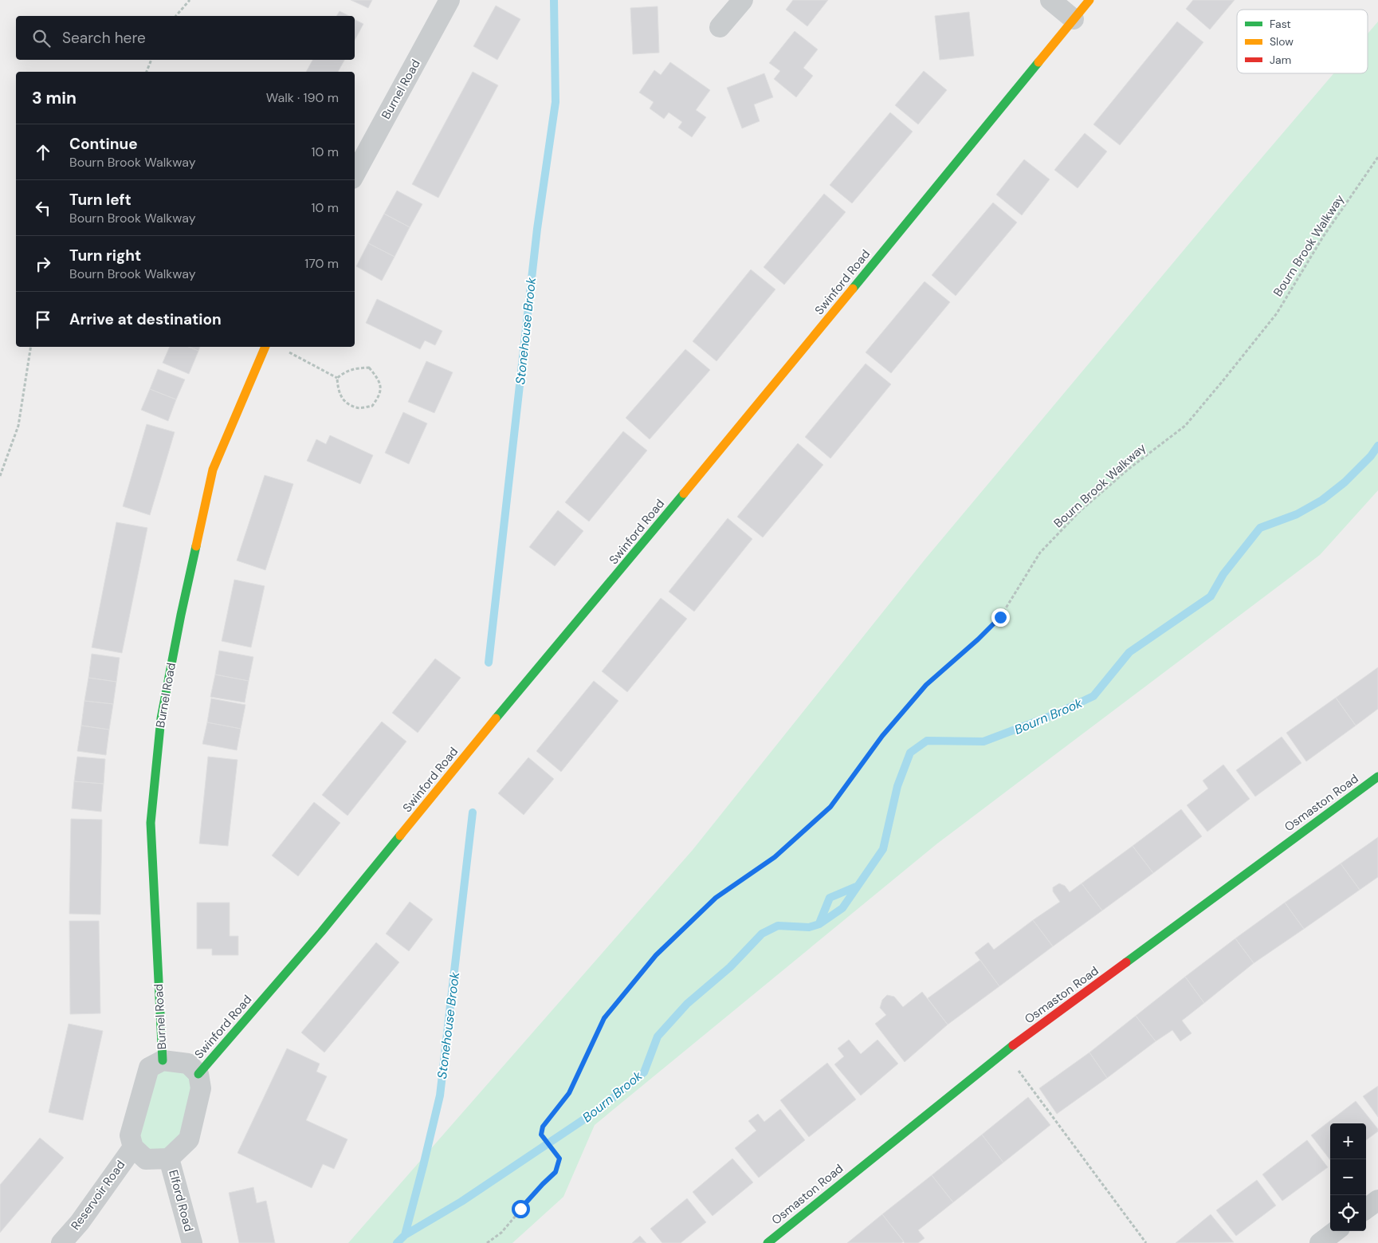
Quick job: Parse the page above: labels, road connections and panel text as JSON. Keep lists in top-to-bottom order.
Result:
{
  "streets": {
    "street": [
      "Burnel Road",
      "Swinford Road",
      "Osmaston Road",
      "Reservoir Road",
      "Elford Road"
    ],
    "path": ["Bourn Brook Walkway"]
  },
  "water": ["Stonehouse Brook", "Bourn Brook"],
  "legend": ["Fast", "Slow", "Jam"],
  "page": {
    "search": "Search here",
    "heading": ["3 min", "Walk · 190 m"],
    "list": [
      ["Continue", "Bourn Brook Walkway", "10 m"],
      ["Turn left", "Bourn Brook Walkway", "10 m"],
      ["Turn right", "Bourn Brook Walkway", "170 m"],
      "Arrive at destination"
    ],
    "map_buttons": ["+", "−"]
  }
}
